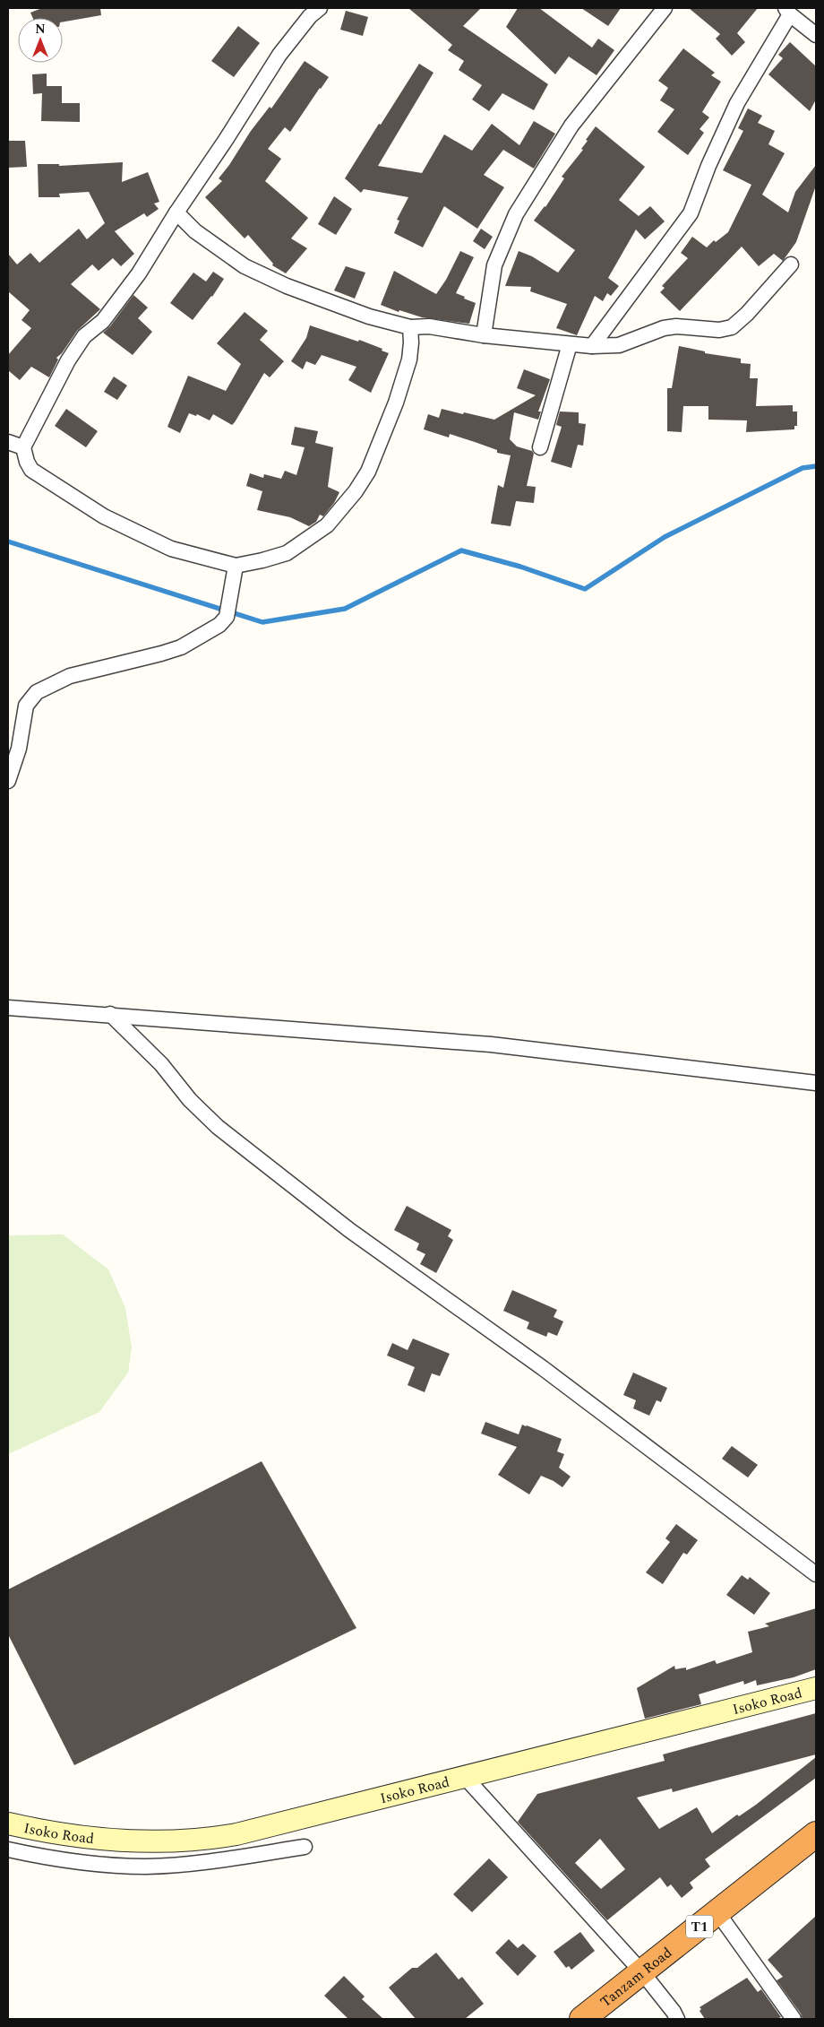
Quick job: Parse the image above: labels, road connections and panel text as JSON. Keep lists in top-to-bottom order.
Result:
{
  "streets": {
    "highway": ["T1", "Tanzam Road"],
    "street": ["Isoko Road"]
  },
  "north": "top"
}
